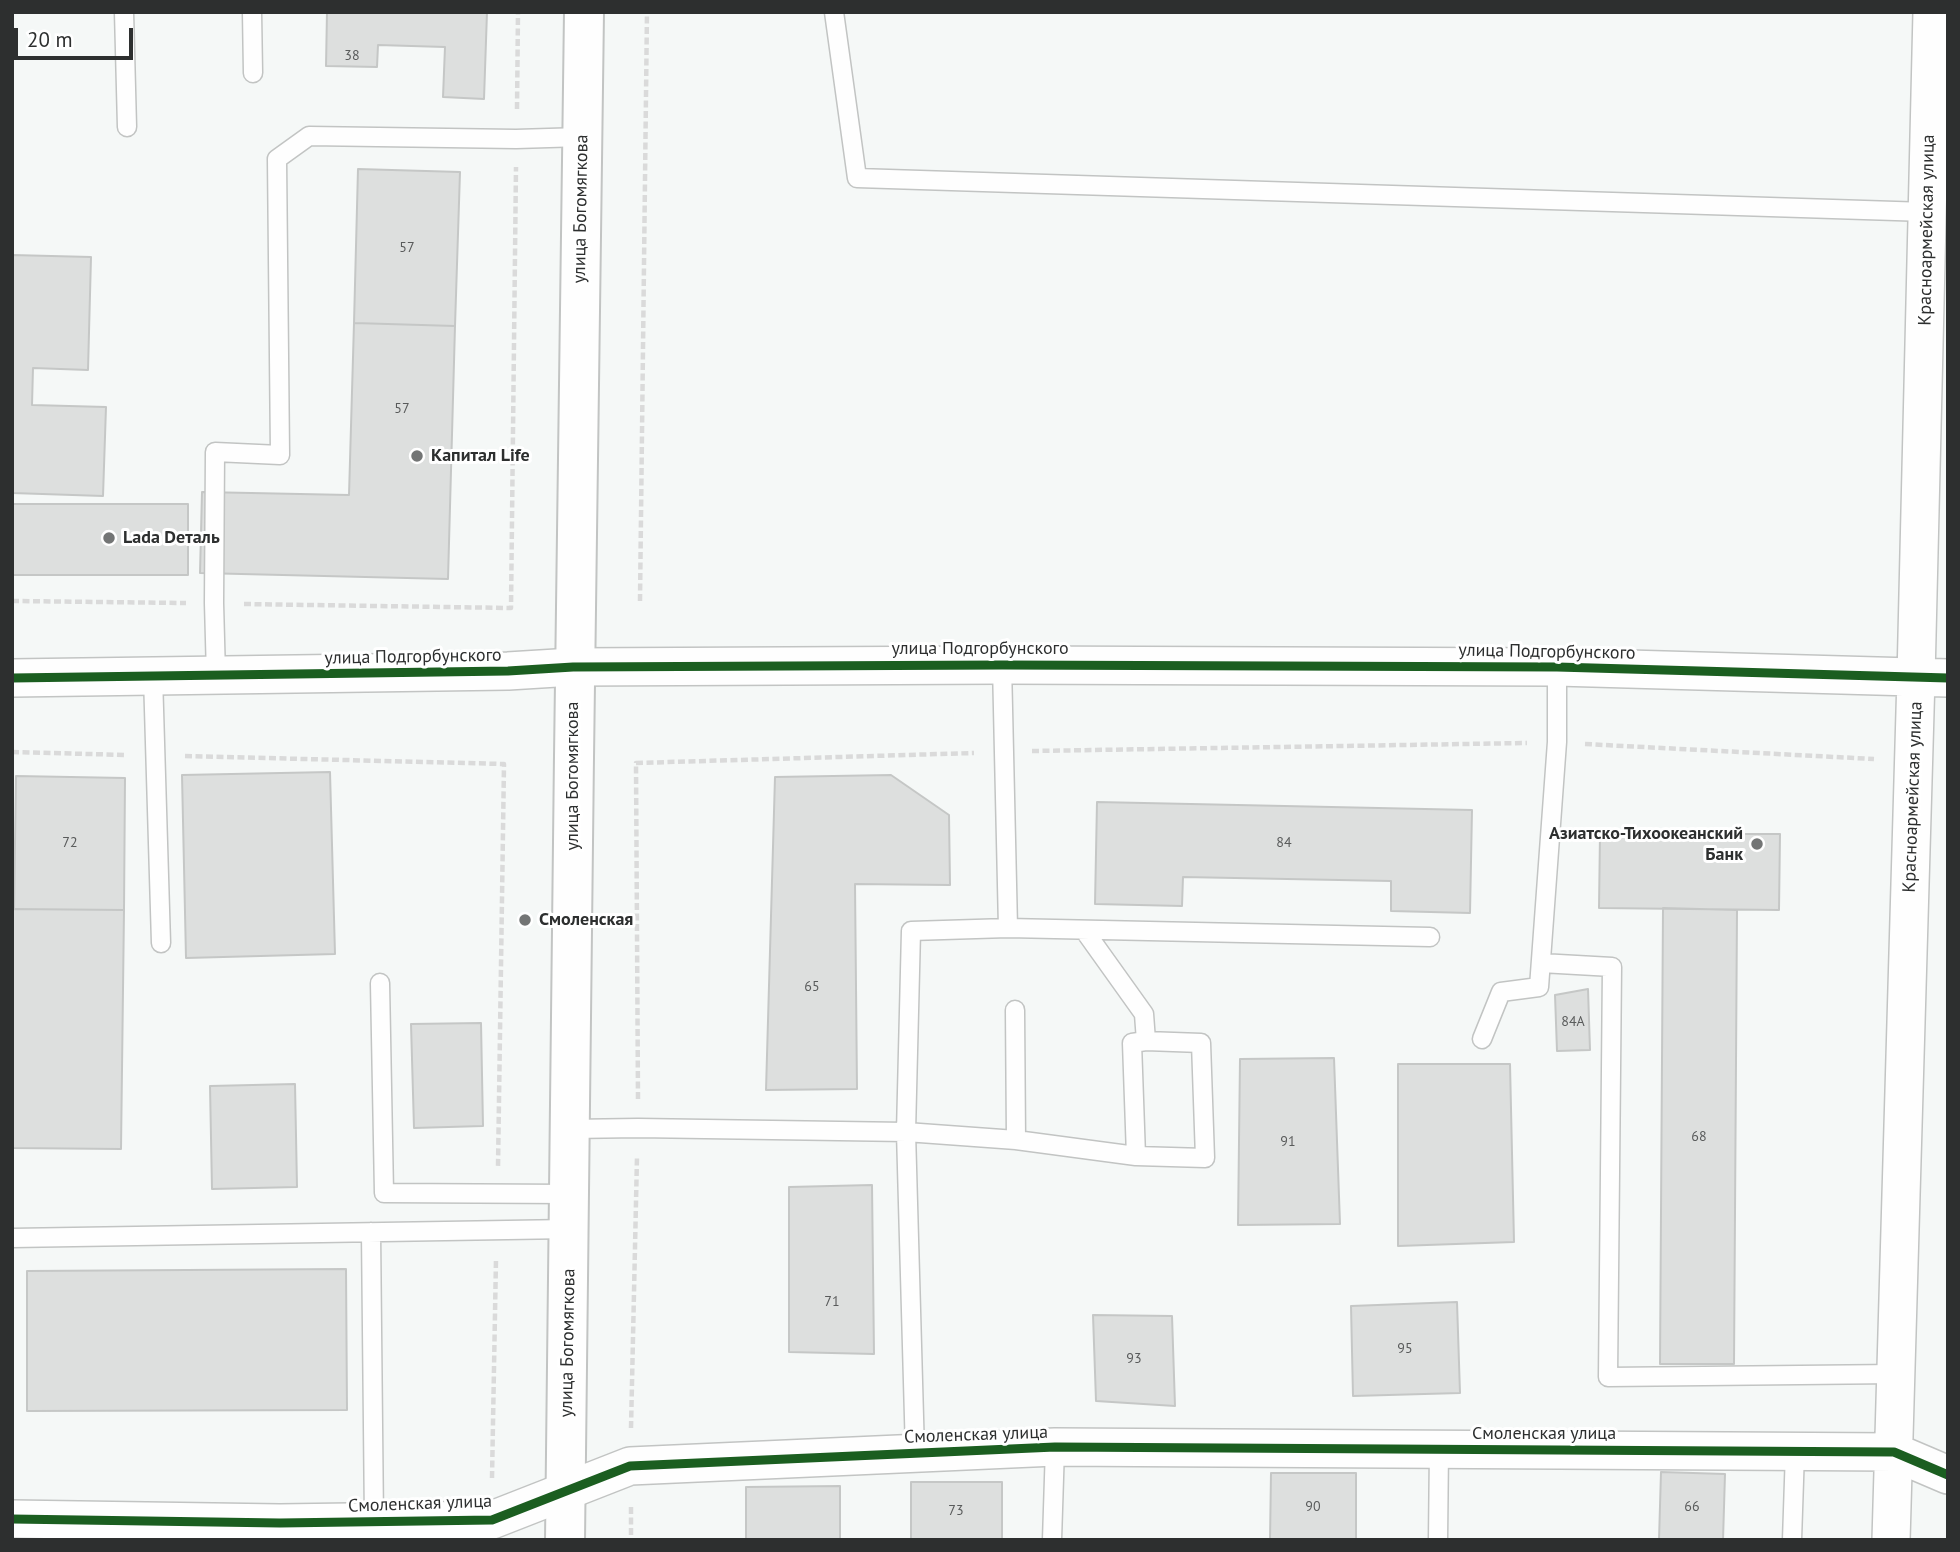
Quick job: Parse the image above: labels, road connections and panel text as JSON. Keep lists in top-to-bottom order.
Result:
{
  "streets": {
    "main road": ["улица Богомягкова"],
    "street": ["Красноармейская улица", "улица Подгорбунского", "Смоленская улица"]
  },
  "crossings": [
    ["улица Богомягкова", "улица Подгорбунского"],
    ["улица Богомягкова", "Смоленская улица"],
    ["Красноармейская улица", "улица Подгорбунского"],
    ["Красноармейская улица", "Смоленская улица"]
  ],
  "places": [
    "Капитал Life",
    "Lada Dеталь",
    "Азиатско-Тихоокеанский Банк",
    "Смоленская"
  ],
  "house_numbers": [
    "38",
    "57",
    "57",
    "72",
    "84",
    "65",
    "84А",
    "68",
    "91",
    "71",
    "95",
    "93",
    "90",
    "66",
    "73"
  ],
  "scale_bar": "20 m"
}
